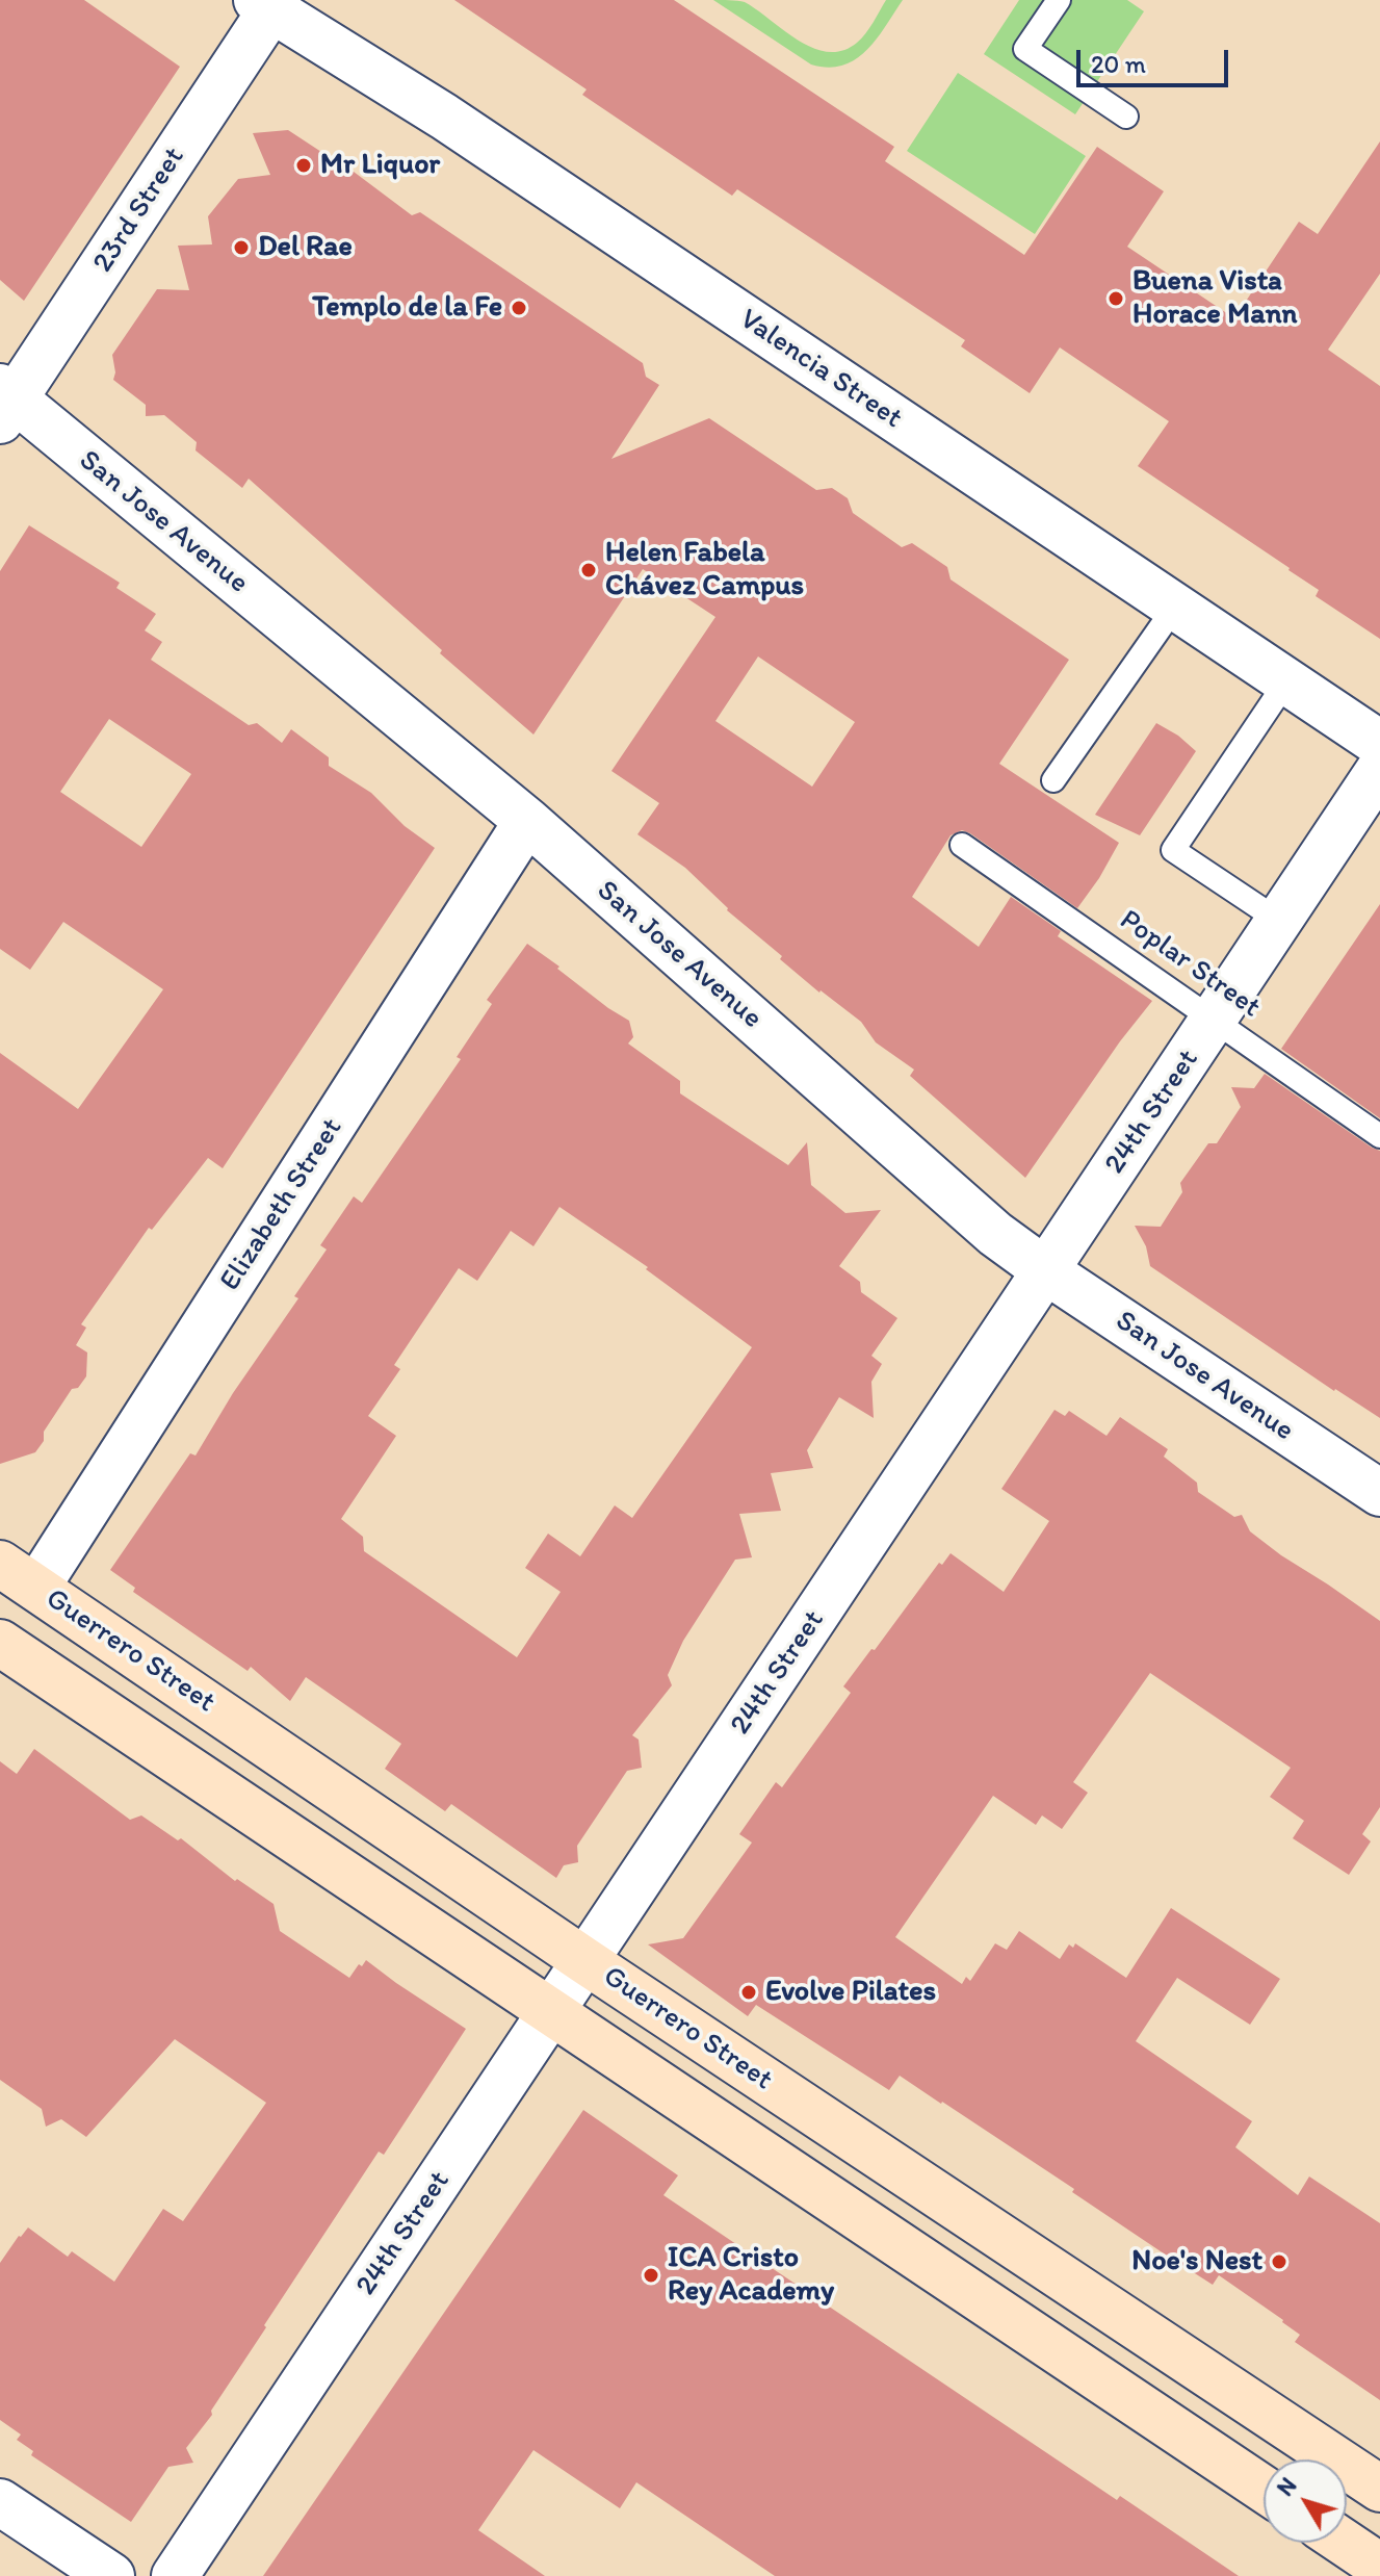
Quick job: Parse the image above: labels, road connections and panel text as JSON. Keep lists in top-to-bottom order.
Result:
{
  "streets": {
    "main road": ["Guerrero Street"],
    "street": [
      "23rd Street",
      "Valencia Street",
      "San Jose Avenue",
      "24th Street",
      "Elizabeth Street"
    ],
    "lane": ["Poplar Street"]
  },
  "crossings": [
    ["23rd Street", "Valencia Street"],
    ["23rd Street", "San Jose Avenue"],
    ["San Jose Avenue", "24th Street"],
    ["San Jose Avenue", "Elizabeth Street"],
    ["Poplar Street", "24th Street"],
    ["24th Street", "Guerrero Street"],
    ["Elizabeth Street", "Guerrero Street"]
  ],
  "places": [
    "Mr Liquor",
    "Del Rae",
    "Buena Vista Horace Mann",
    "Templo de la Fe",
    "Helen Fabela Chávez Campus",
    "Evolve Pilates",
    "Noe's Nest",
    "ICA Cristo Rey Academy"
  ],
  "scale_bar": "20 m",
  "north": "top left"
}
